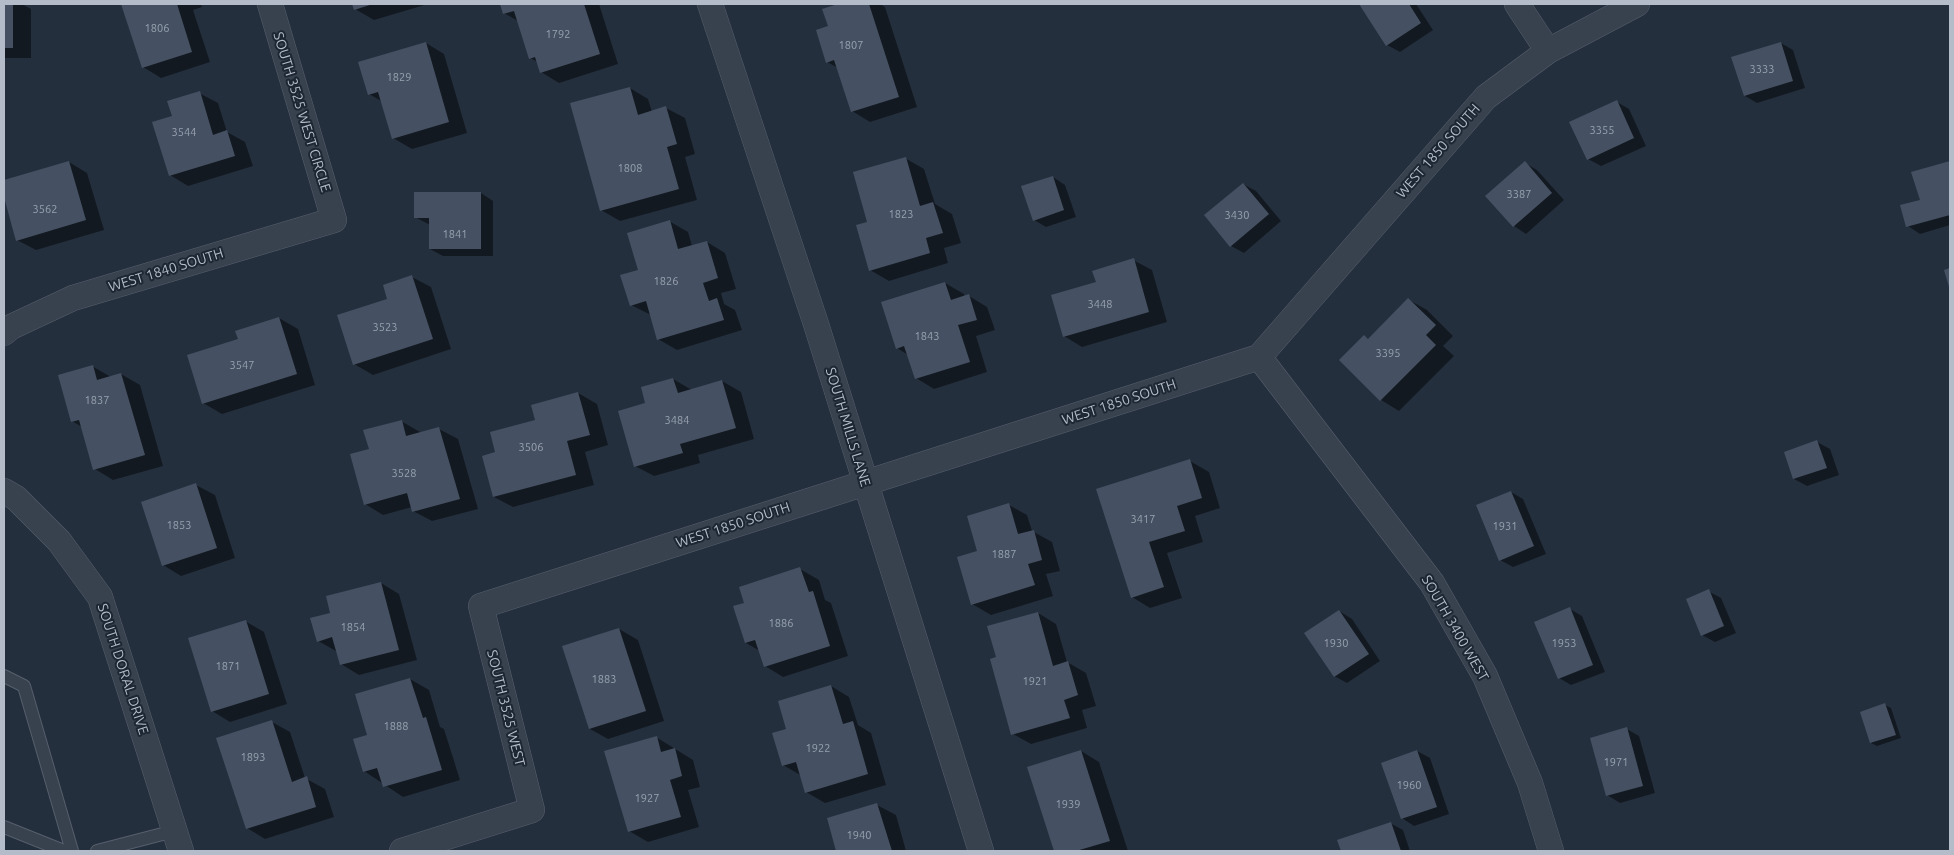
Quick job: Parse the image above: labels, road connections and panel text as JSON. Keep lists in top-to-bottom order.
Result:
{
  "streets": {
    "street": [
      "SOUTH 3525 WEST CIRCLE",
      "WEST 1850 SOUTH",
      "WEST 1840 SOUTH",
      "SOUTH MILLS LANE",
      "SOUTH 3400 WEST",
      "SOUTH DORAL DRIVE",
      "SOUTH 3525 WEST"
    ]
  },
  "crossings": [
    ["SOUTH 3525 WEST CIRCLE", "WEST 1840 SOUTH"],
    ["WEST 1850 SOUTH", "SOUTH MILLS LANE"],
    ["WEST 1850 SOUTH", "SOUTH 3400 WEST"],
    ["WEST 1850 SOUTH", "SOUTH 3525 WEST"]
  ],
  "house_numbers": [
    "1806",
    "1792",
    "1807",
    "3333",
    "1829",
    "3355",
    "3544",
    "1808",
    "3387",
    "3562",
    "1823",
    "3430",
    "1841",
    "1826",
    "3448",
    "3523",
    "1843",
    "3395",
    "3547",
    "1837",
    "3484",
    "3506",
    "3528",
    "3417",
    "1853",
    "1931",
    "1887",
    "1886",
    "1854",
    "1930",
    "1953",
    "1871",
    "1883",
    "1921",
    "1888",
    "1922",
    "1893",
    "1971",
    "1960",
    "1927",
    "1939",
    "1940"
  ]
}
